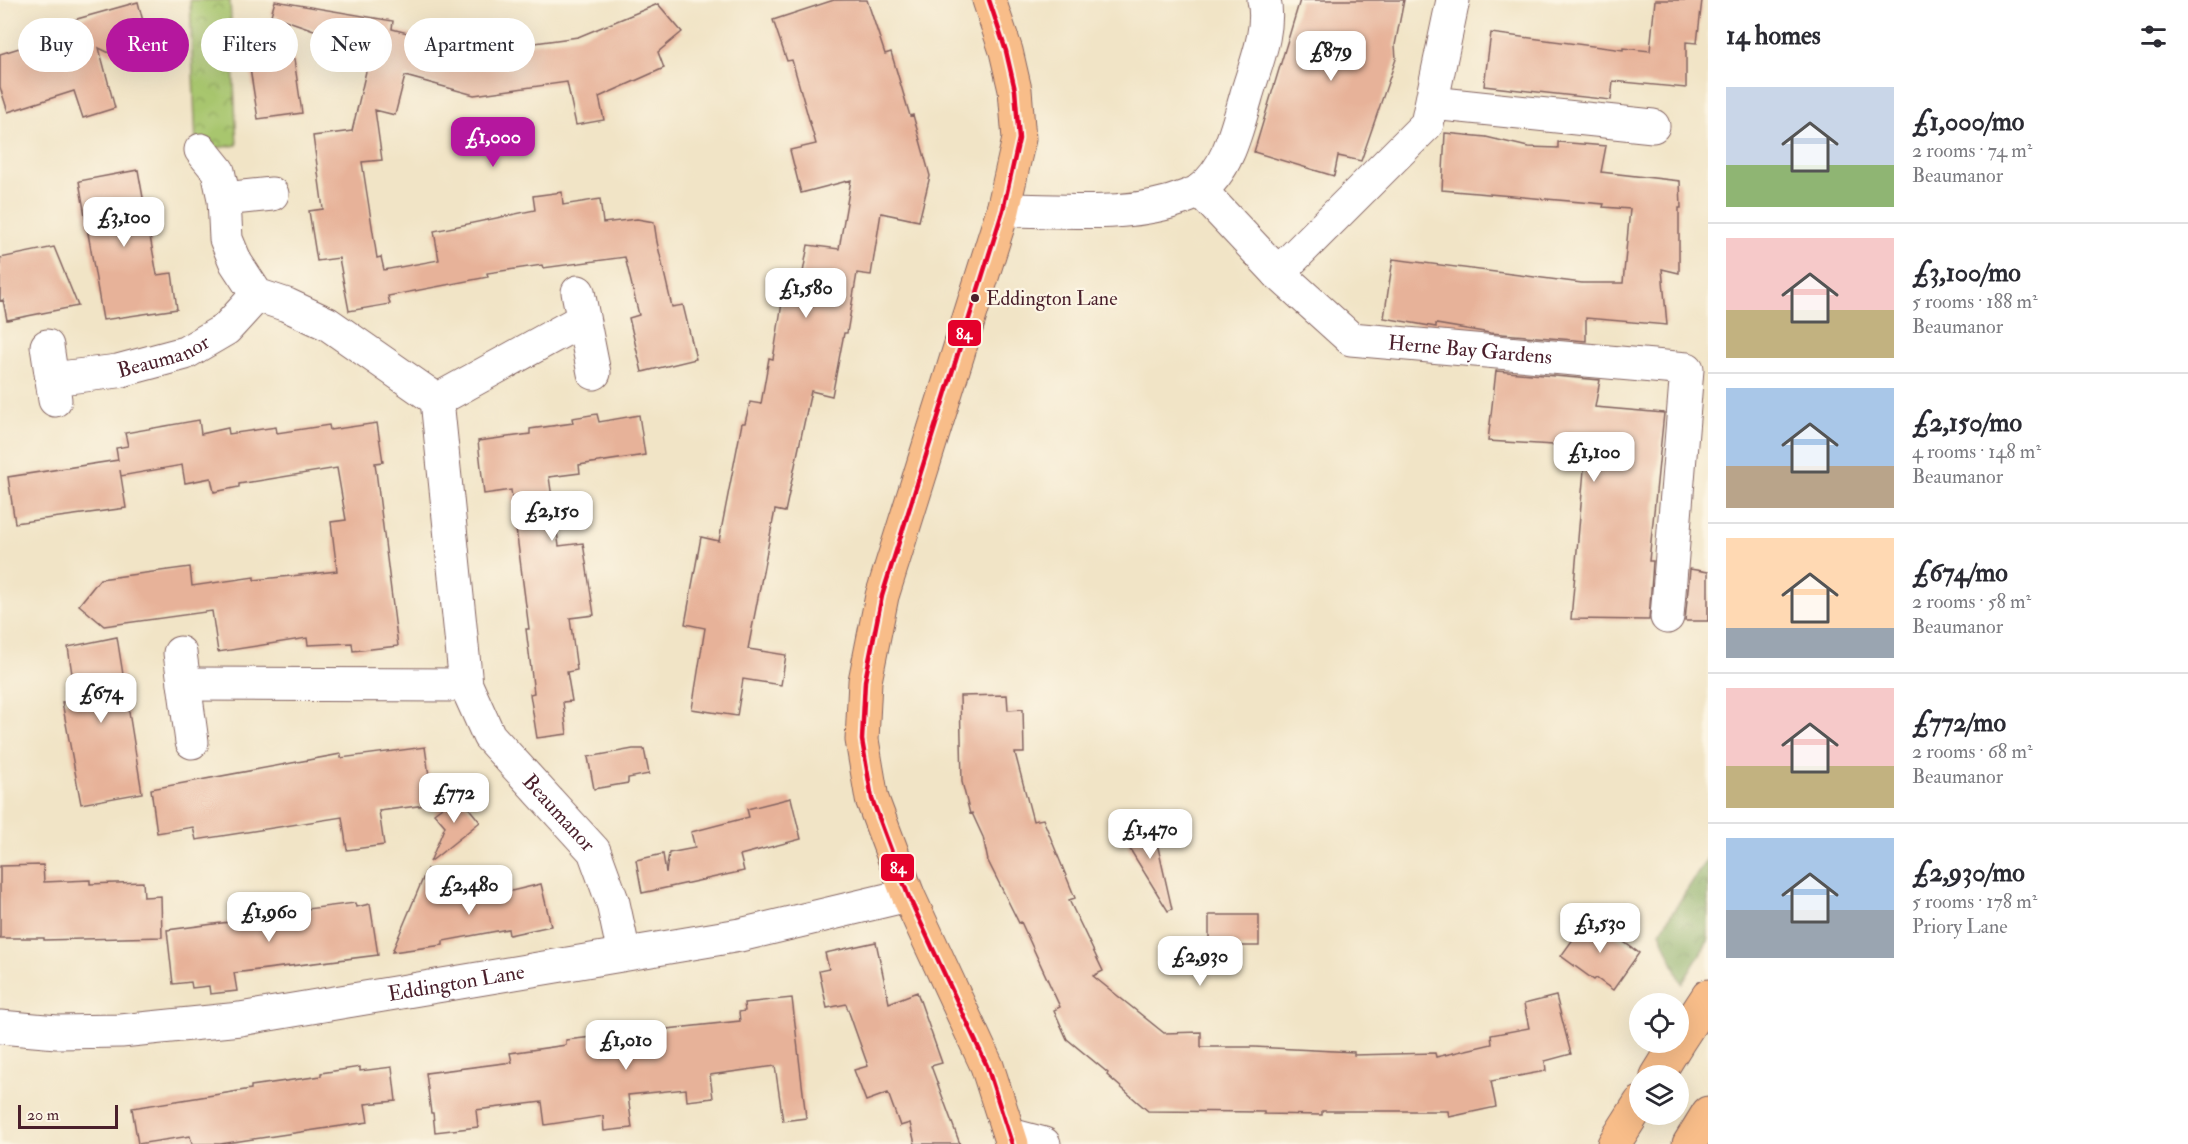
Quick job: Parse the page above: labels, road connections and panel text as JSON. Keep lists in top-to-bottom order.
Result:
{
  "streets": {
    "street": ["Herne Bay Gardens", "Beaumanor", "Eddington Lane"]
  },
  "crossings": [
    ["Beaumanor", "Eddington Lane"]
  ],
  "places": ["Eddington Lane"],
  "lines": ["transit line 84"],
  "scale_bar": "20 m",
  "page": {
    "heading": "14 homes",
    "chip": [
      "Buy",
      "Rent",
      "Filters",
      "New",
      "Apartment"
    ],
    "price": [
      "£879",
      "£1,000",
      "£3,100",
      "£1,580",
      "£1,100",
      "£2,150",
      "£674",
      "£772",
      "£1,470",
      "£2,480",
      "£1,960",
      "£1,530",
      "£2,930",
      "£1,010"
    ],
    "list": [
      {
        "name": "£1,000/mo",
        "note": "2 rooms · 74 m² · Beaumanor"
      },
      {
        "name": "£3,100/mo",
        "note": "5 rooms · 188 m² · Beaumanor"
      },
      {
        "name": "£2,150/mo",
        "note": "4 rooms · 148 m² · Beaumanor"
      },
      {
        "name": "£674/mo",
        "note": "2 rooms · 58 m² · Beaumanor"
      },
      {
        "name": "£772/mo",
        "note": "2 rooms · 68 m² · Beaumanor"
      },
      {
        "name": "£2,930/mo",
        "note": "5 rooms · 178 m² · Priory Lane"
      }
    ],
    "scale": "20 m"
  }
}
